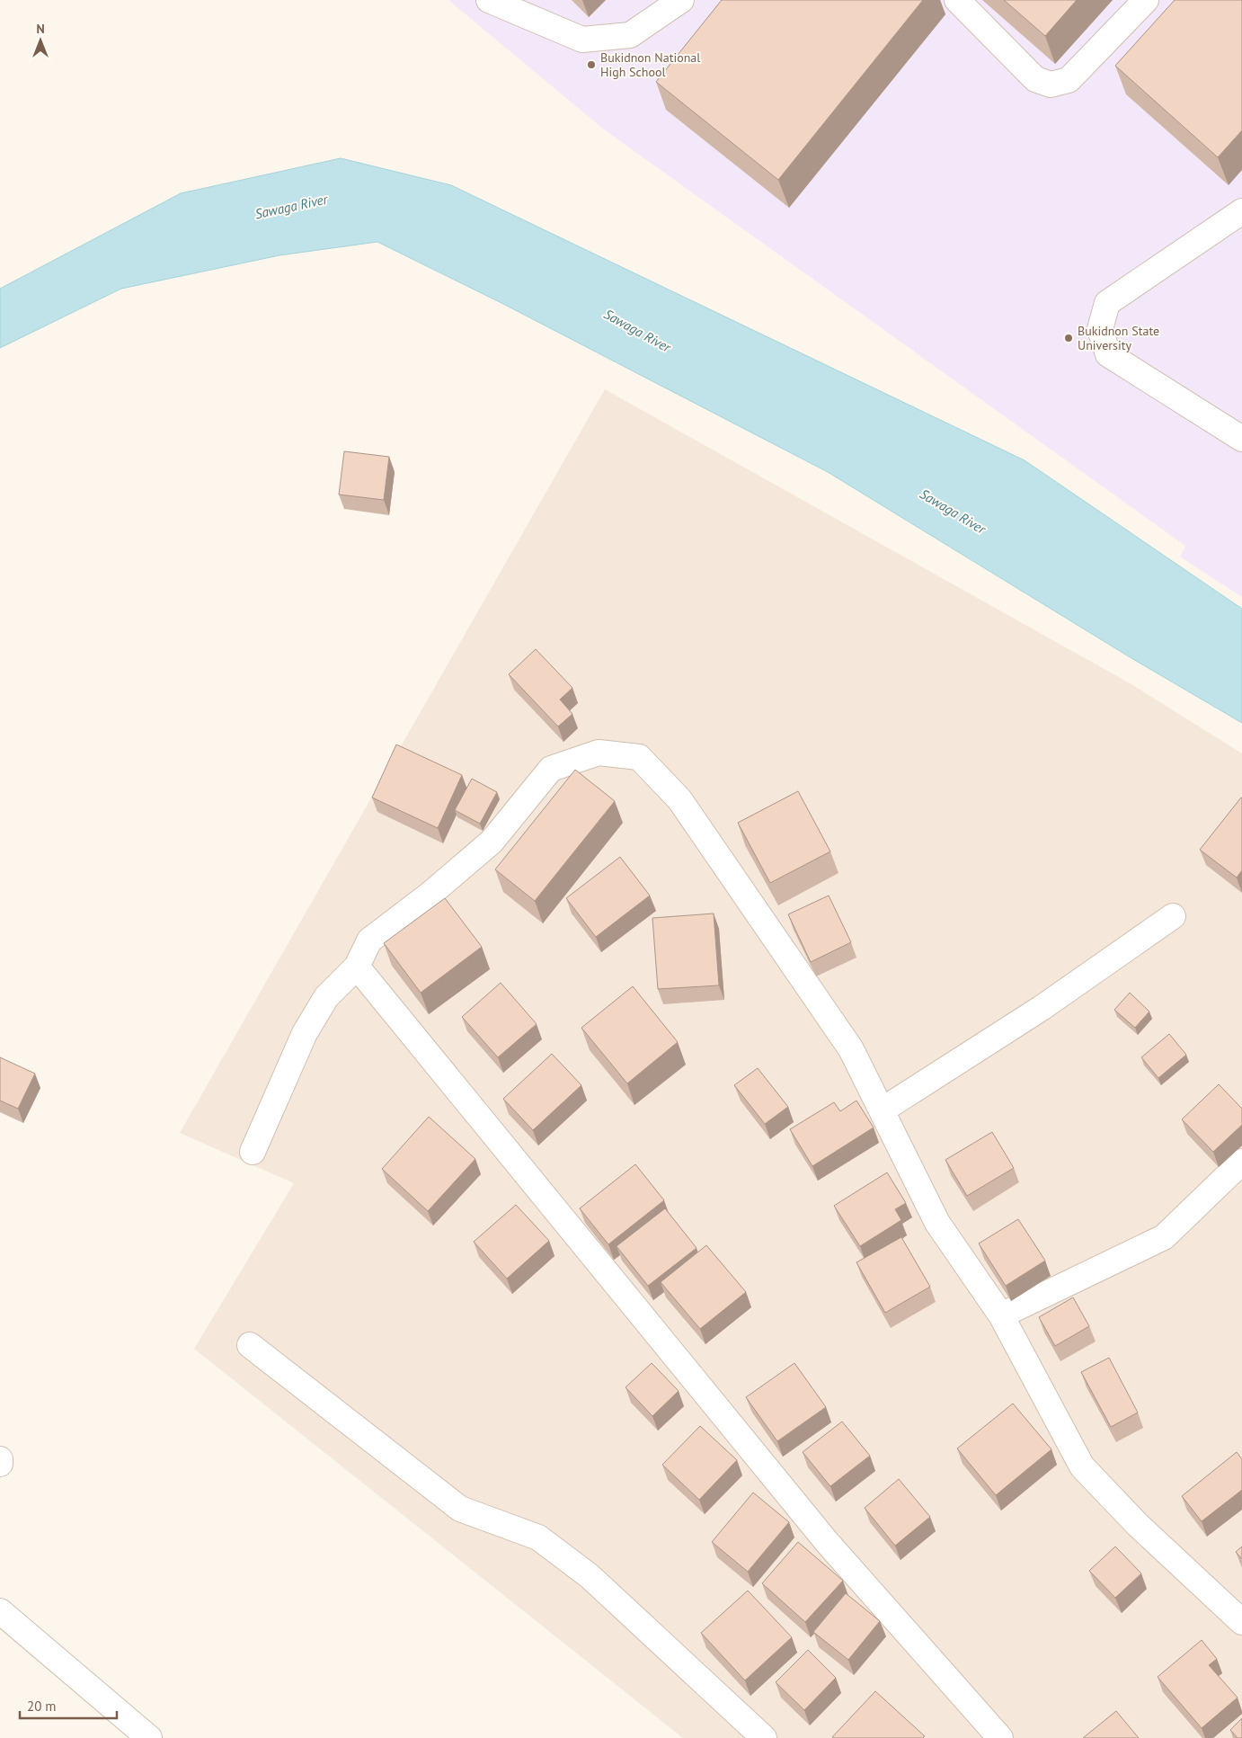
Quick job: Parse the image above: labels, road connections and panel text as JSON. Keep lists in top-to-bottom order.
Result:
{
  "water": ["Sawaga River"],
  "places": ["Bukidnon National High School", "Bukidnon State University"],
  "scale_bar": "20 m",
  "north": "top"
}
